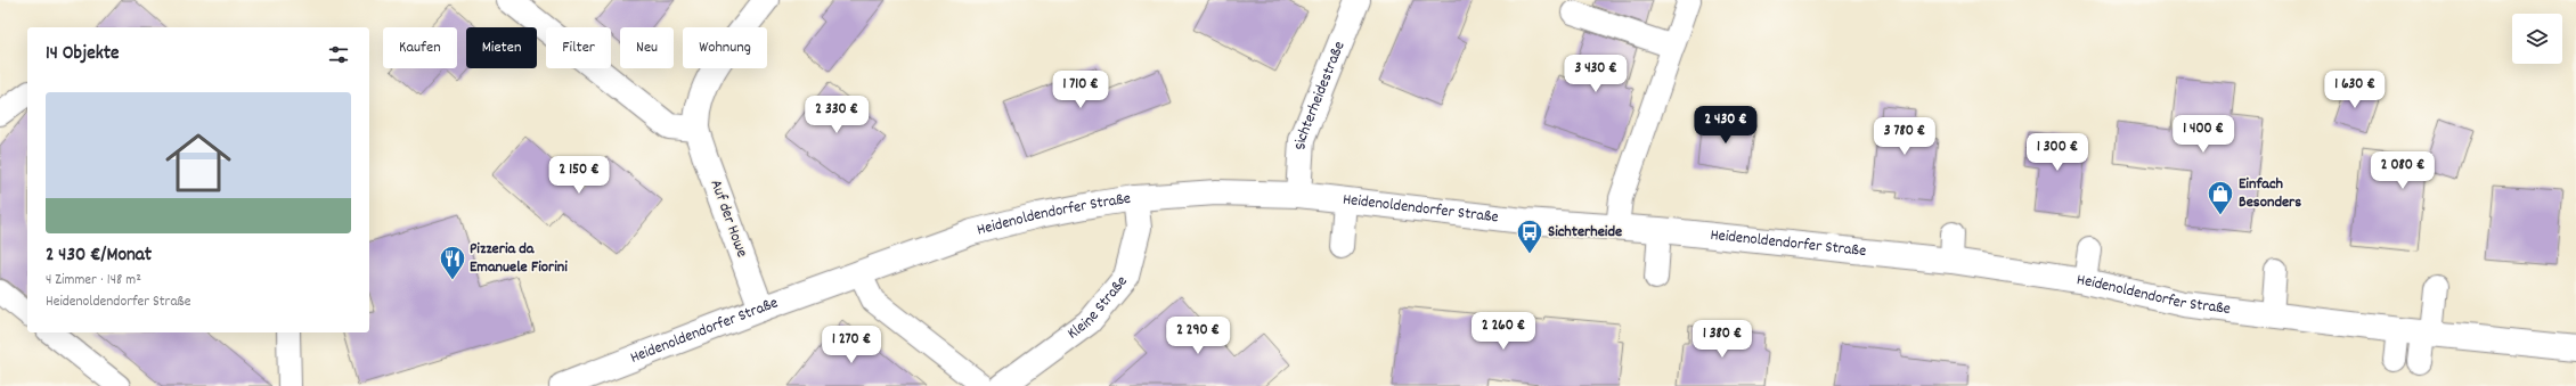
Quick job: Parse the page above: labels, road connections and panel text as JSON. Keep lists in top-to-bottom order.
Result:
{
  "streets": {
    "street": [
      "Sichterheidestraße",
      "Heidenoldendorfer Straße",
      "Auf der Howe",
      "Kleine Straße"
    ]
  },
  "crossings": [
    ["Sichterheidestraße", "Heidenoldendorfer Straße"],
    ["Heidenoldendorfer Straße", "Auf der Howe"],
    ["Heidenoldendorfer Straße", "Kleine Straße"]
  ],
  "places": {
    "shop": ["Einfach Besonders"],
    "bus stop": ["Sichterheide"],
    "restaurant": ["Pizzeria da Emanuele Fiorini"]
  },
  "page": {
    "chip": [
      "Kaufen",
      "Mieten",
      "Filter",
      "Neu",
      "Wohnung"
    ],
    "heading": "14 Objekte",
    "price": [
      "3 430 €",
      "1 710 €",
      "1 630 €",
      "2 330 €",
      "2 430 €",
      "1 400 €",
      "3 780 €",
      "1 300 €",
      "2 080 €",
      "2 150 €",
      "2 260 €",
      "2 290 €",
      "1 380 €",
      "1 270 €"
    ],
    "list": [
      {
        "name": "2 430 €/Monat",
        "note": "4 Zimmer · 148 m² · Heidenoldendorfer Straße"
      }
    ]
  }
}
